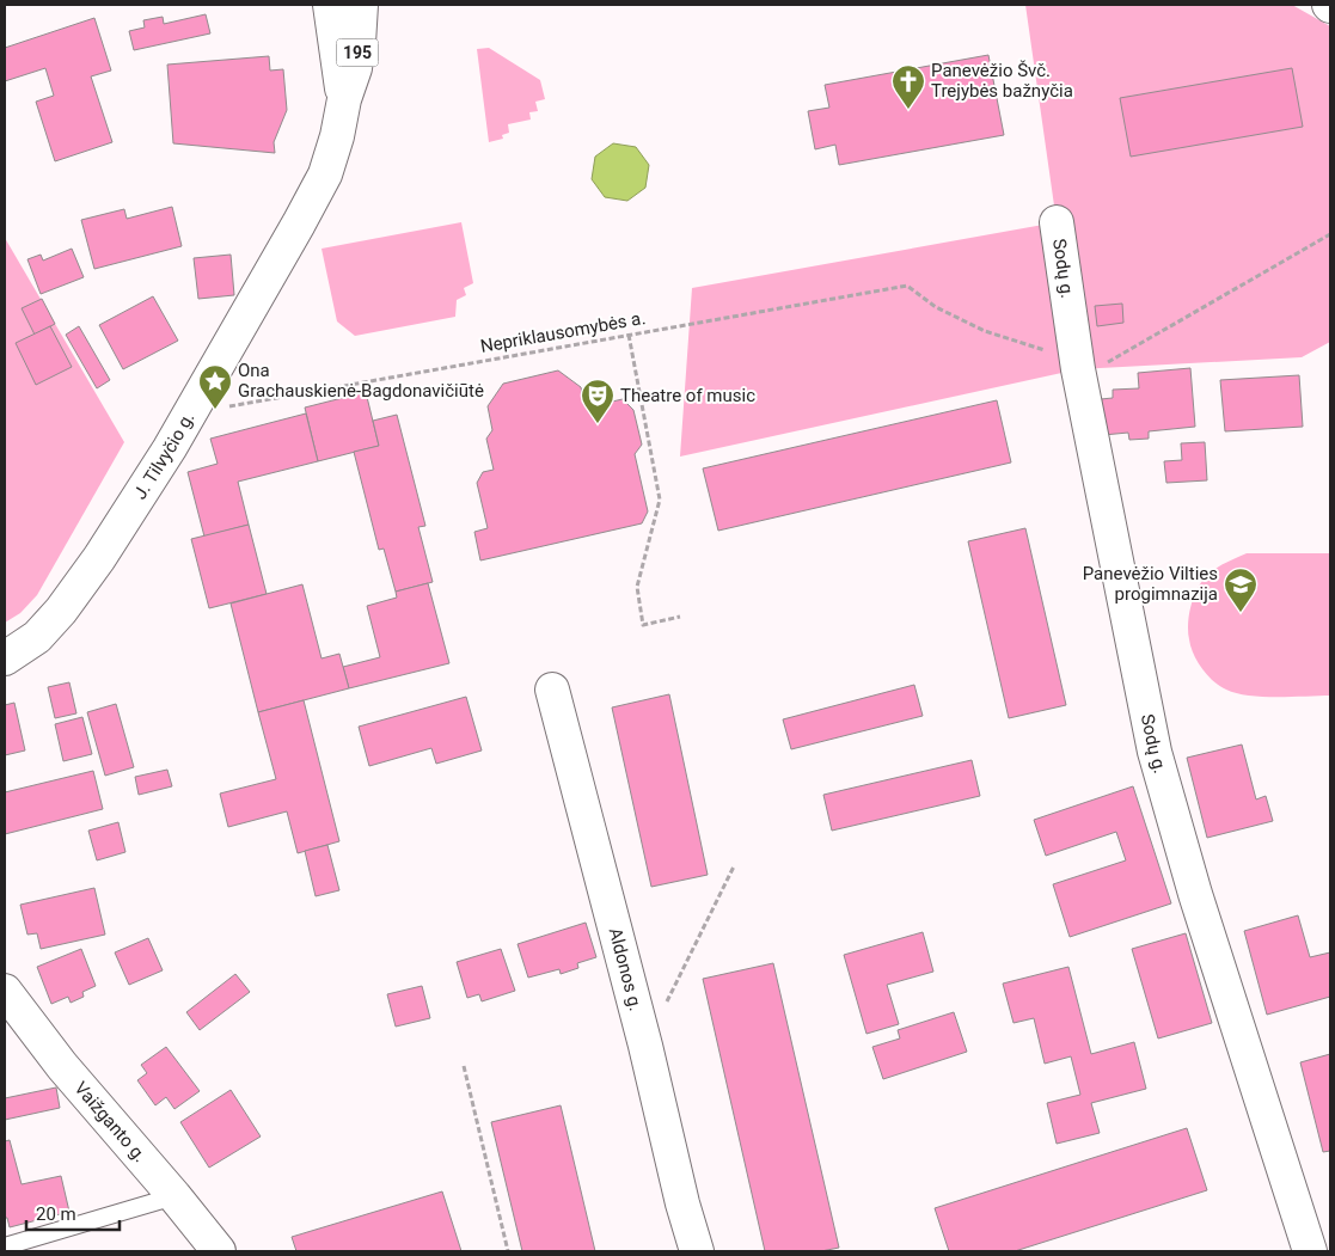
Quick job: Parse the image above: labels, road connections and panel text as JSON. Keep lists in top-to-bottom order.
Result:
{
  "streets": {
    "street": [
      "195",
      "Sodų g.",
      "J. Tilvyčio g.",
      "Aldonos g.",
      "Vaižganto g."
    ],
    "path": ["Nepriklausomybės a."]
  },
  "crossings": [
    ["195", "J. Tilvyčio g."],
    ["Sodų g.", "Nepriklausomybės a."]
  ],
  "places": {
    "church": ["Panevėžio Švč. Trejybės bažnyčia"],
    "place": ["Ona Grachauskienė-Bagdonavičiūtė"],
    "theatre": ["Theatre of music"],
    "school or university": ["Panevėžio Vilties progimnazija"]
  },
  "scale_bar": "20 m"
}
